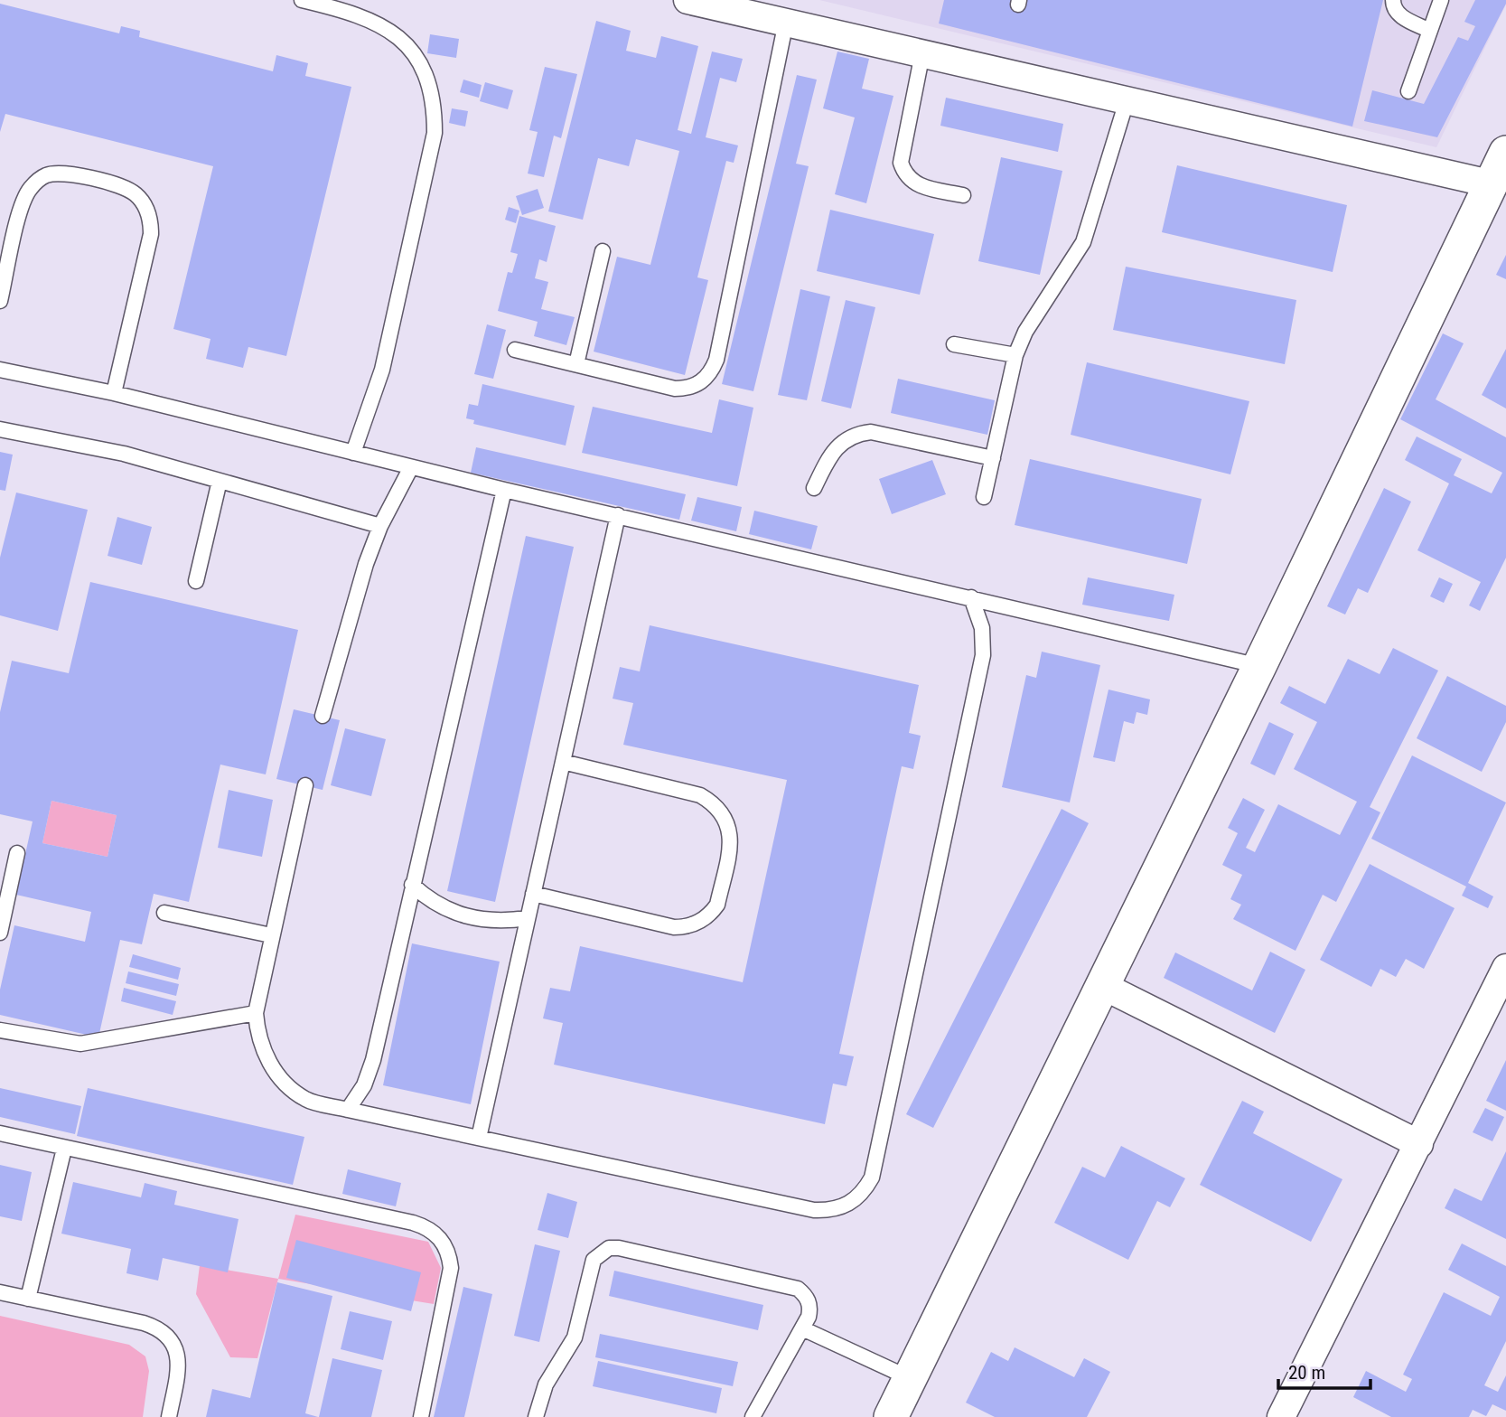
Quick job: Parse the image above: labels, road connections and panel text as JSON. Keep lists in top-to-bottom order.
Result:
{
  "scale_bar": "20 m"
}
